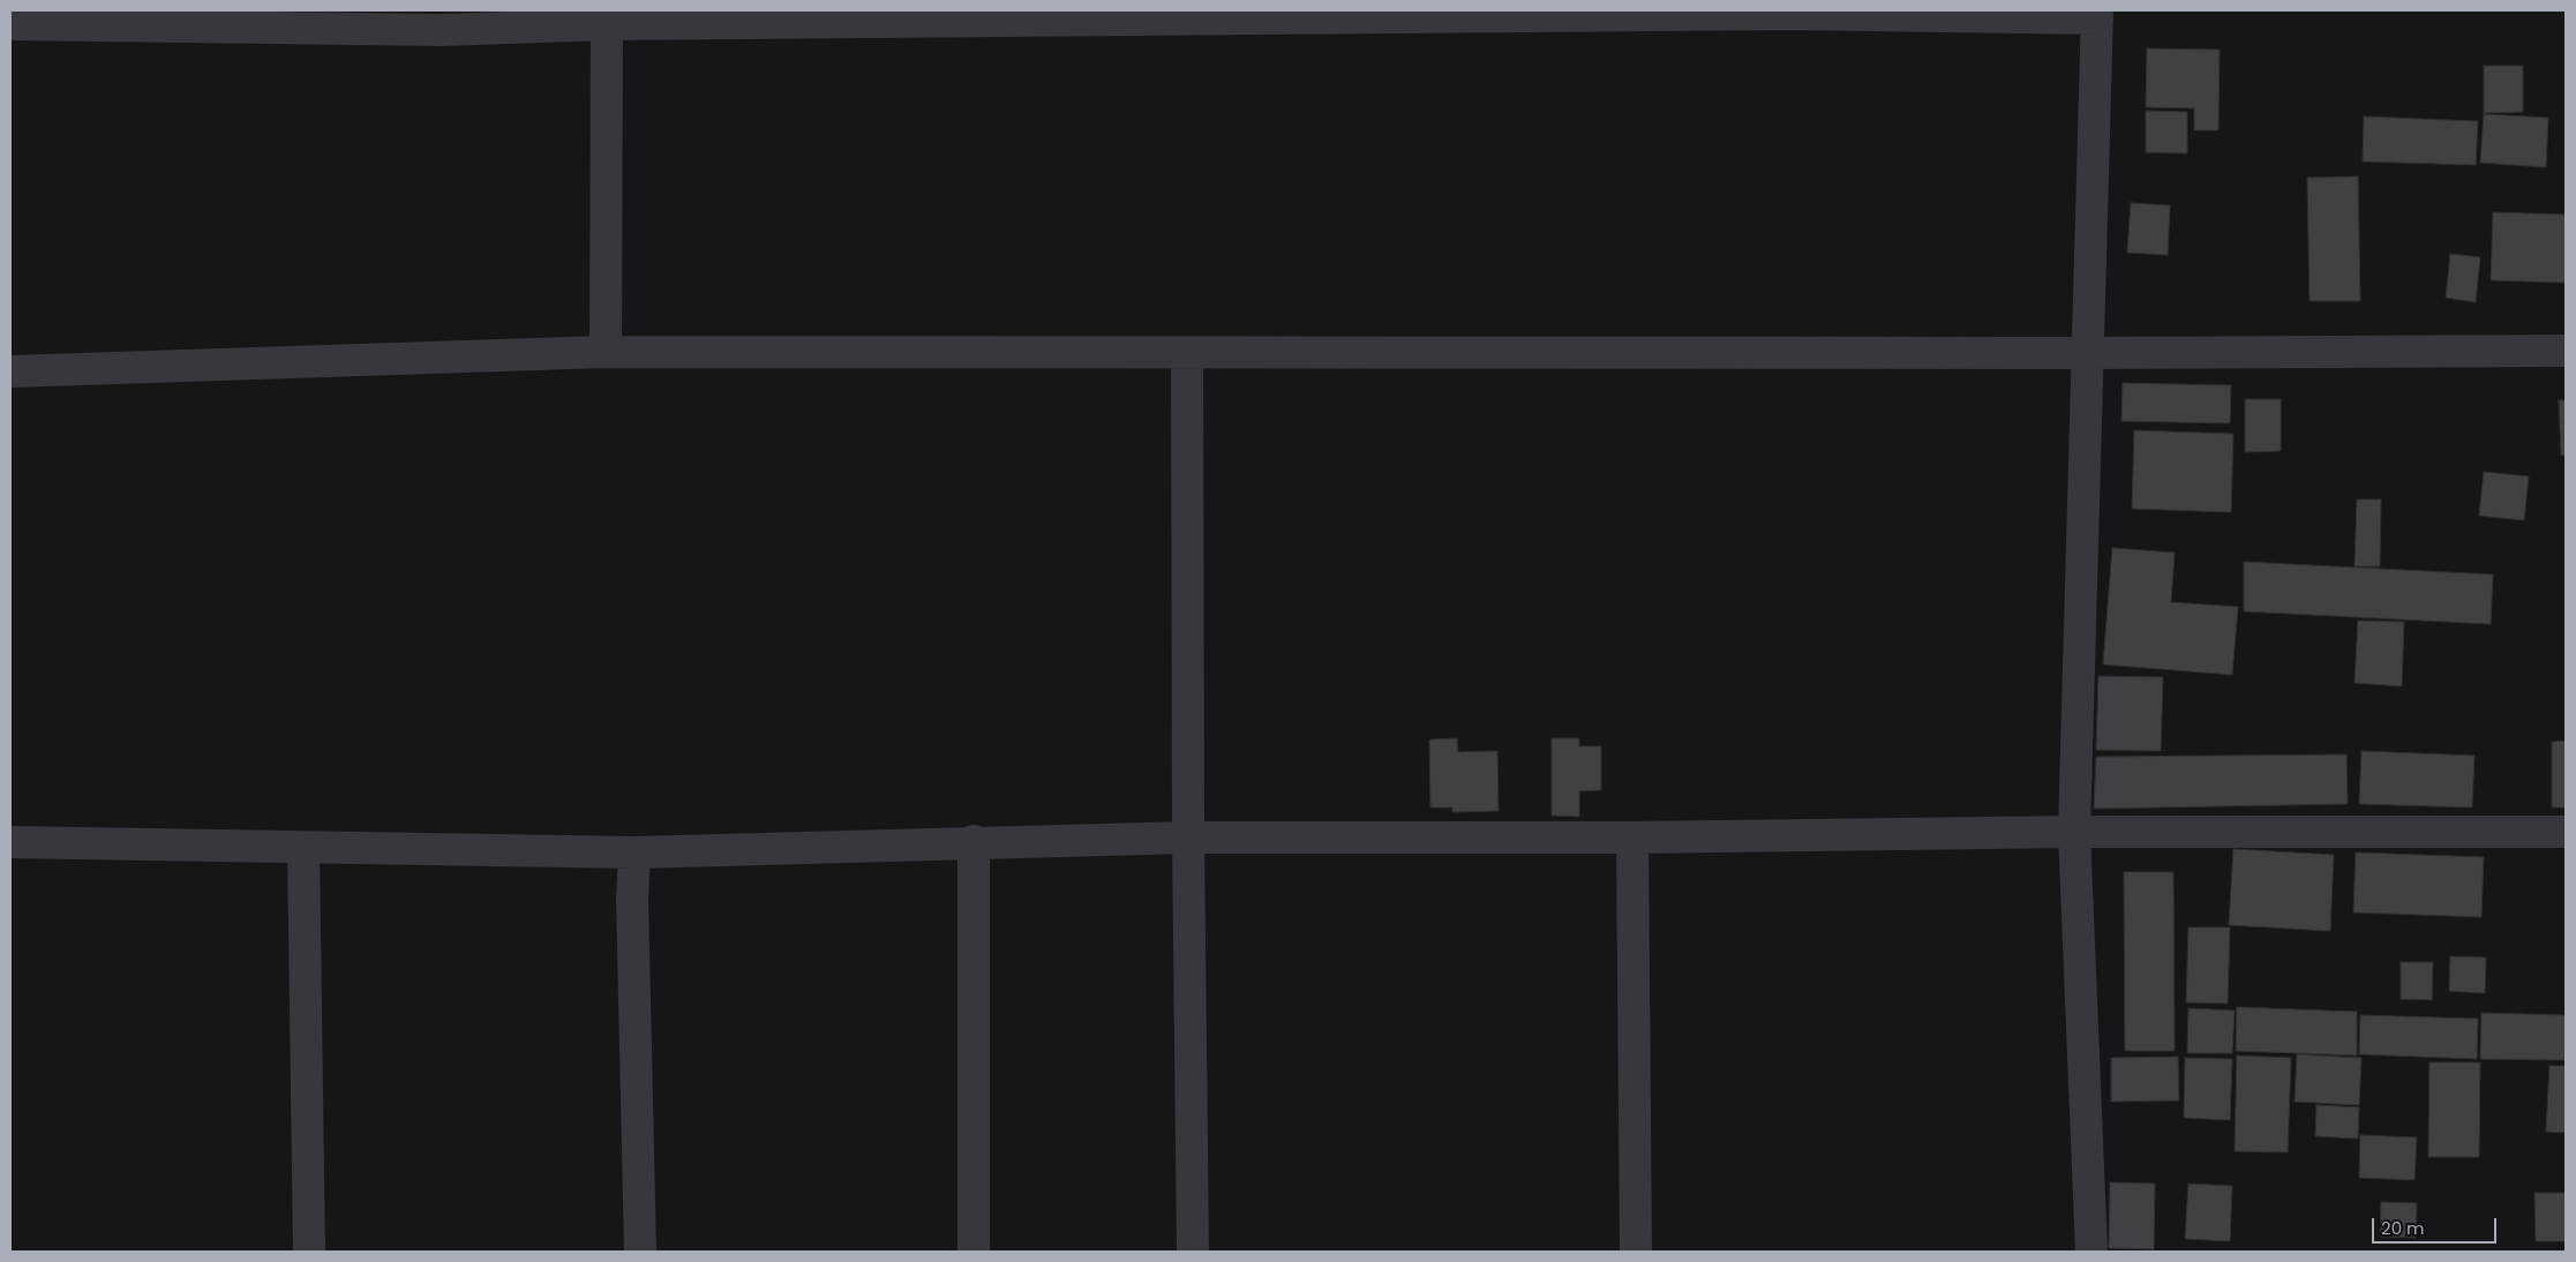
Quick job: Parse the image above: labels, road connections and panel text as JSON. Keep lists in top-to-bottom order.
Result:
{
  "scale_bar": "20 m"
}
